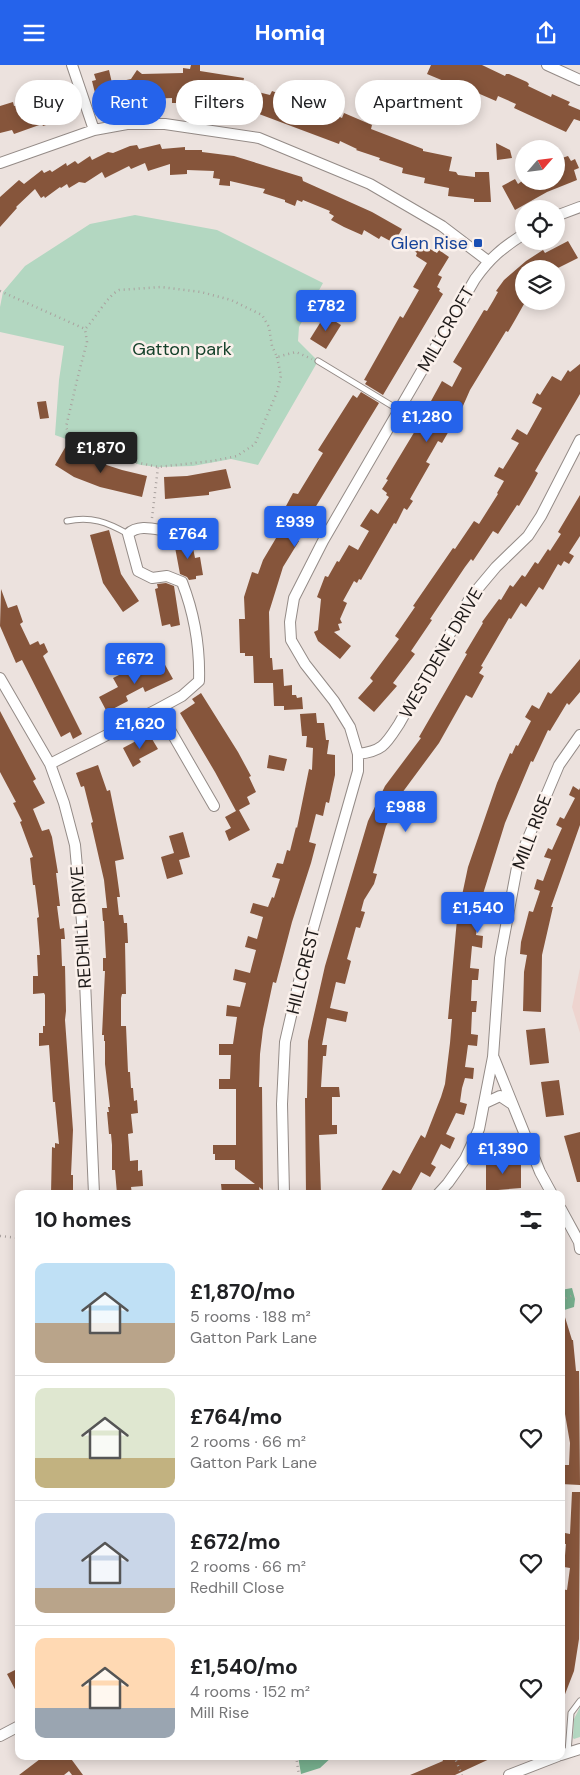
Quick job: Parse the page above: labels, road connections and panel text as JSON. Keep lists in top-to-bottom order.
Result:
{
  "streets": {
    "street": [
      "MILLCROFT",
      "WESTDENE DRIVE",
      "MILL RISE",
      "REDHILL DRIVE",
      "HILLCREST"
    ]
  },
  "crossings": [
    ["MILLCROFT", "WESTDENE DRIVE"],
    ["MILLCROFT", "HILLCREST"],
    ["WESTDENE DRIVE", "HILLCREST"]
  ],
  "parks": ["Gatton park"],
  "places": {
    "transit": ["Glen Rise"]
  },
  "north": "top right",
  "page": {
    "header": "Homiq",
    "chip": [
      "Buy",
      "Rent",
      "Filters",
      "New",
      "Apartment"
    ],
    "price": [
      "£782",
      "£1,280",
      "£1,870",
      "£939",
      "£764",
      "£672",
      "£1,620",
      "£988",
      "£1,540",
      "£1,390"
    ],
    "heading": "10 homes",
    "list": [
      {
        "name": "£1,870/mo",
        "note": "5 rooms · 188 m² · Gatton Park Lane"
      },
      {
        "name": "£764/mo",
        "note": "2 rooms · 66 m² · Gatton Park Lane"
      },
      {
        "name": "£672/mo",
        "note": "2 rooms · 66 m² · Redhill Close"
      },
      {
        "name": "£1,540/mo",
        "note": "4 rooms · 152 m² · Mill Rise"
      }
    ]
  }
}
